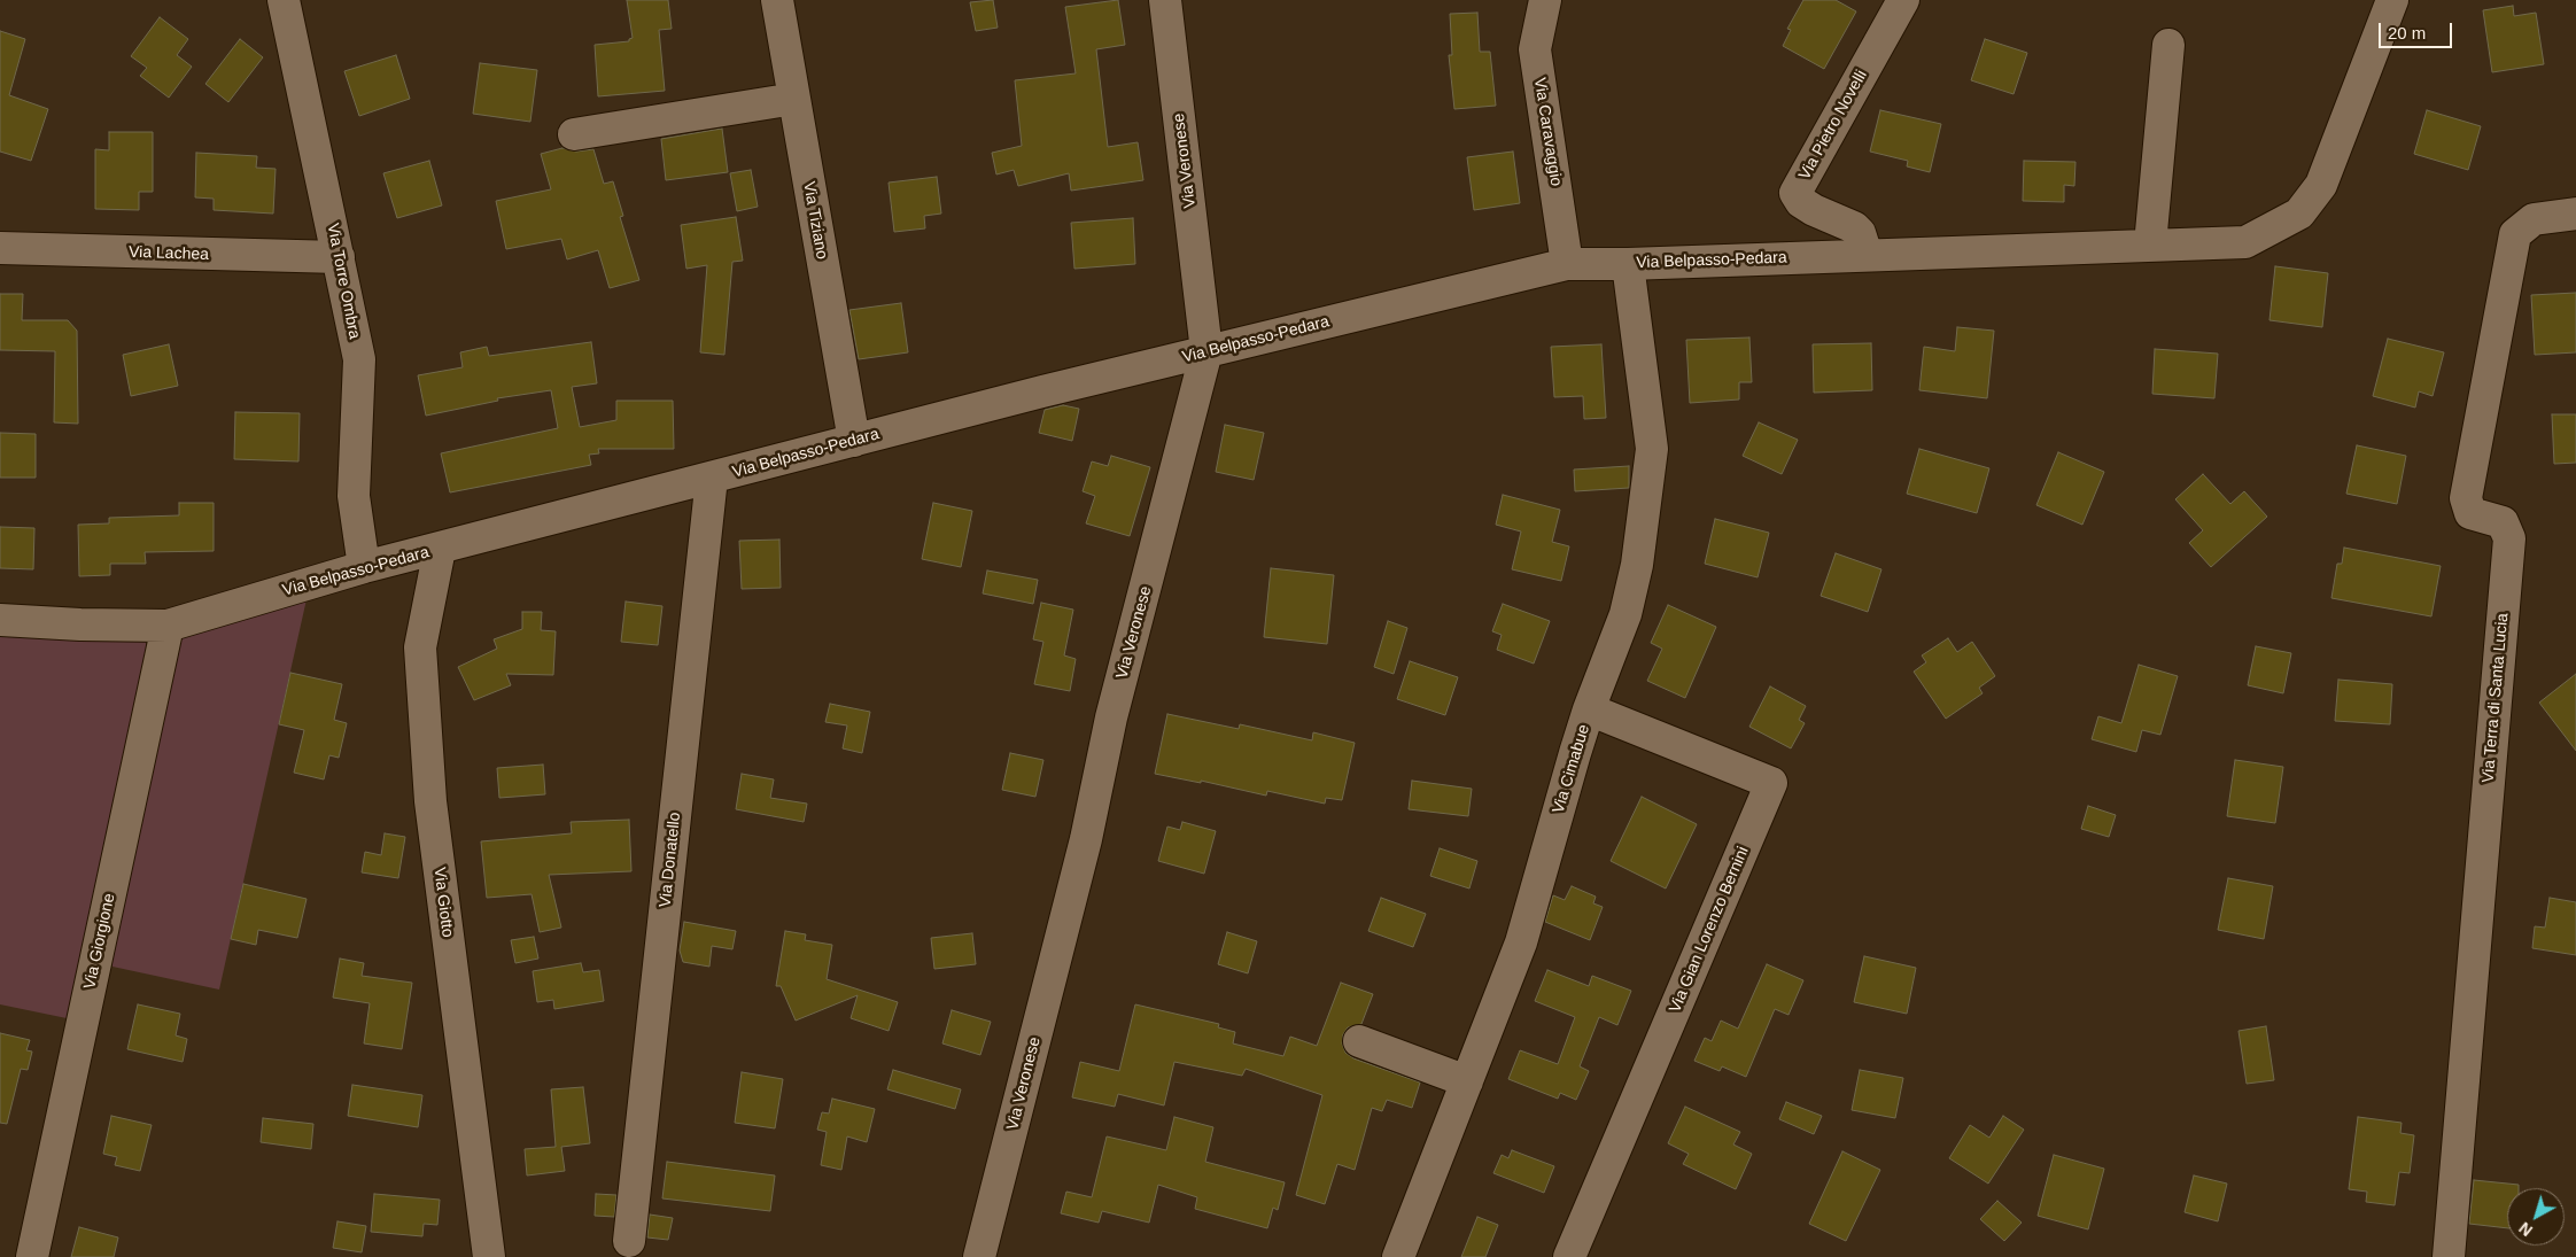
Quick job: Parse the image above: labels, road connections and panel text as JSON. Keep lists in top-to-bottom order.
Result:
{
  "streets": {
    "street": [
      "Via Pietro Novelli",
      "Via Caravaggio",
      "Via Veronese",
      "Via Tiziano",
      "Via Lachea",
      "Via Belpasso-Pedara",
      "Via Torre Ombra",
      "Via Terra di Santa Lucia",
      "Via Cimabue",
      "Via Donatello",
      "Via Giotto",
      "Via Gian Lorenzo Bernini",
      "Via Giorgione"
    ]
  },
  "crossings": [
    ["Via Pietro Novelli", "Via Belpasso-Pedara"],
    ["Via Caravaggio", "Via Belpasso-Pedara"],
    ["Via Veronese", "Via Belpasso-Pedara"],
    ["Via Tiziano", "Via Belpasso-Pedara"],
    ["Via Lachea", "Via Torre Ombra"],
    ["Via Belpasso-Pedara", "Via Torre Ombra"],
    ["Via Belpasso-Pedara", "Via Cimabue"],
    ["Via Belpasso-Pedara", "Via Donatello"],
    ["Via Belpasso-Pedara", "Via Giotto"],
    ["Via Belpasso-Pedara", "Via Giorgione"],
    ["Via Cimabue", "Via Gian Lorenzo Bernini"]
  ],
  "scale_bar": "20 m",
  "north": "bottom left"
}
